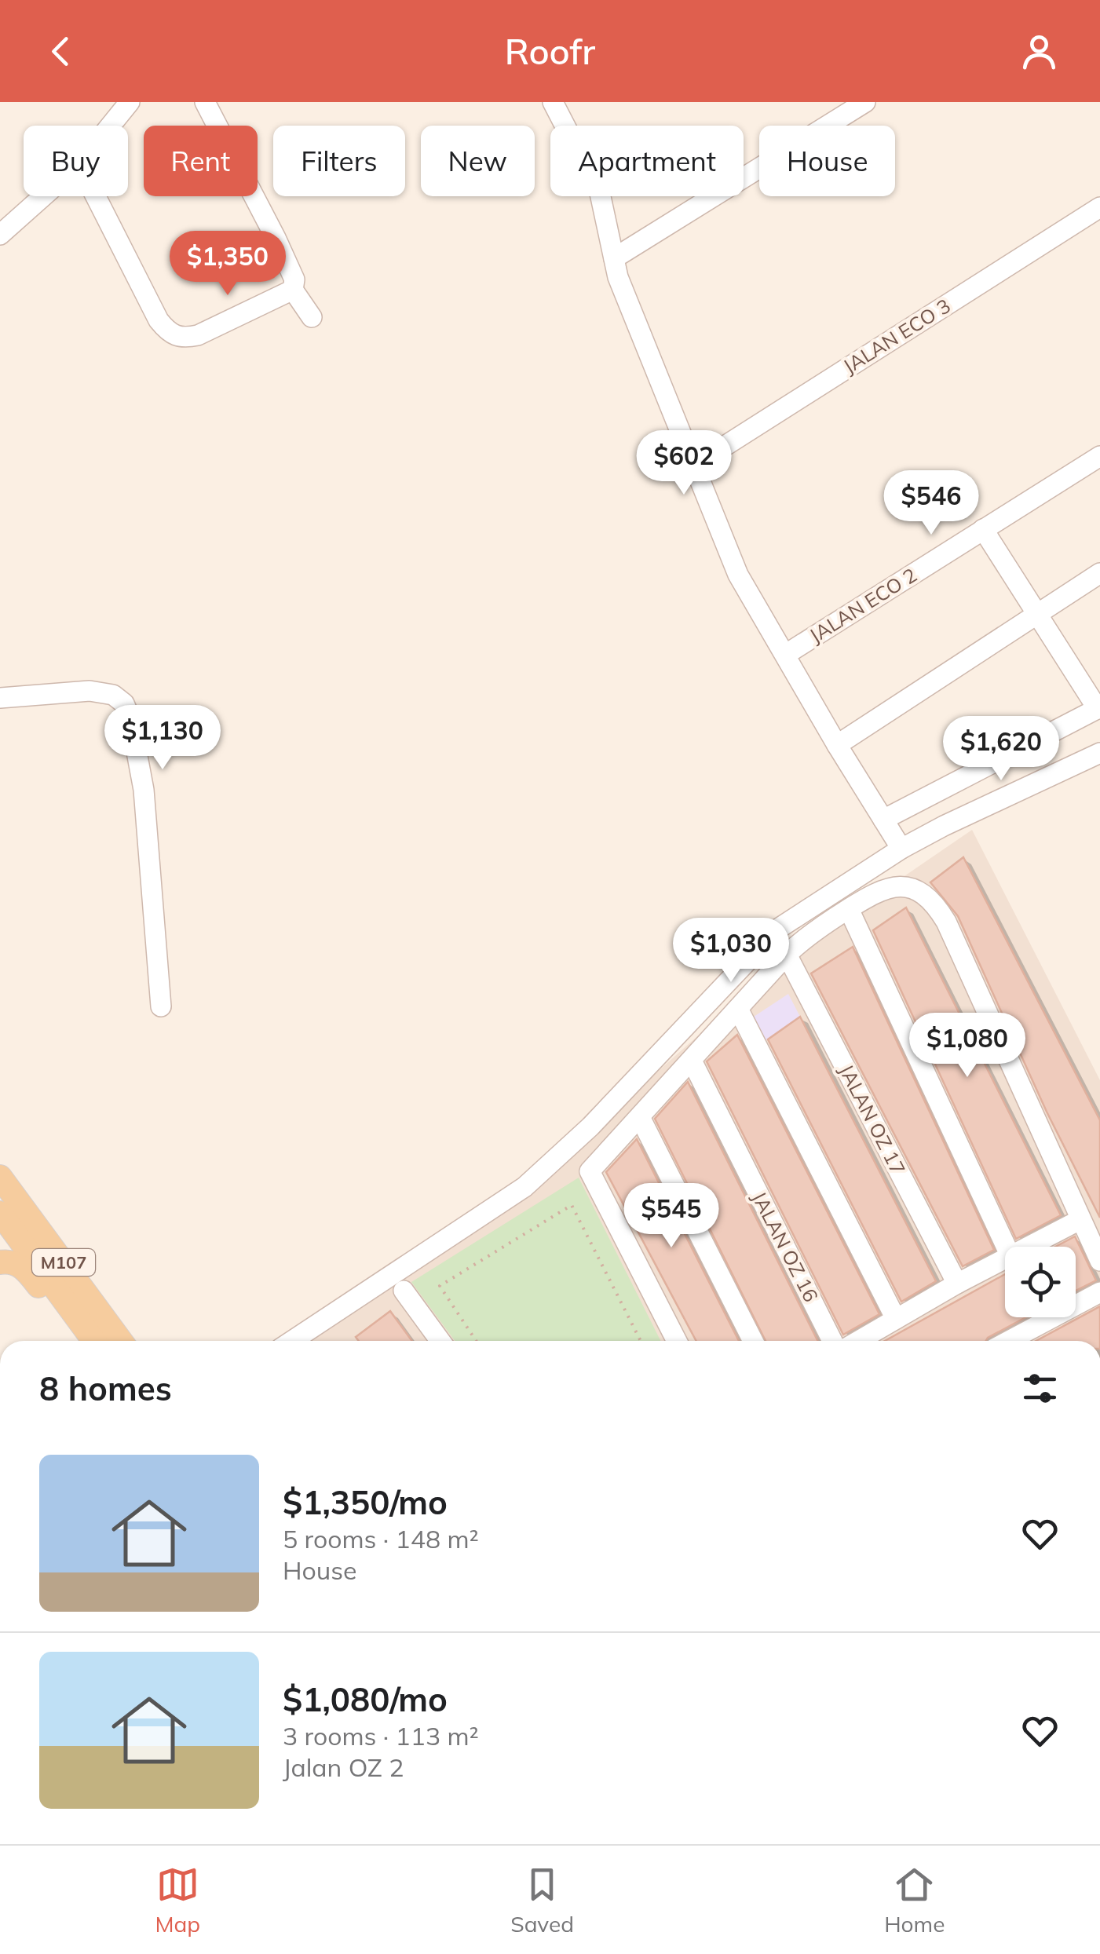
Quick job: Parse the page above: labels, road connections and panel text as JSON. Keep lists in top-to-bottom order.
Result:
{
  "streets": {
    "main road": ["M107"],
    "street": [
      "JALAN ECO 3",
      "JALAN ECO 2",
      "JALAN OZ 17",
      "JALAN OZ 16"
    ]
  },
  "page": {
    "header": "Roofr",
    "chip": [
      "Buy",
      "Rent",
      "Filters",
      "New",
      "Apartment",
      "House"
    ],
    "price": [
      "$1,350",
      "$602",
      "$546",
      "$1,130",
      "$1,620",
      "$1,030",
      "$1,080",
      "$545"
    ],
    "heading": "8 homes",
    "list": [
      {
        "name": "$1,350/mo",
        "note": "5 rooms · 148 m² · House"
      },
      {
        "name": "$1,080/mo",
        "note": "3 rooms · 113 m² · Jalan OZ 2"
      }
    ],
    "tabs": ["Map", "Saved", "Home"]
  }
}
